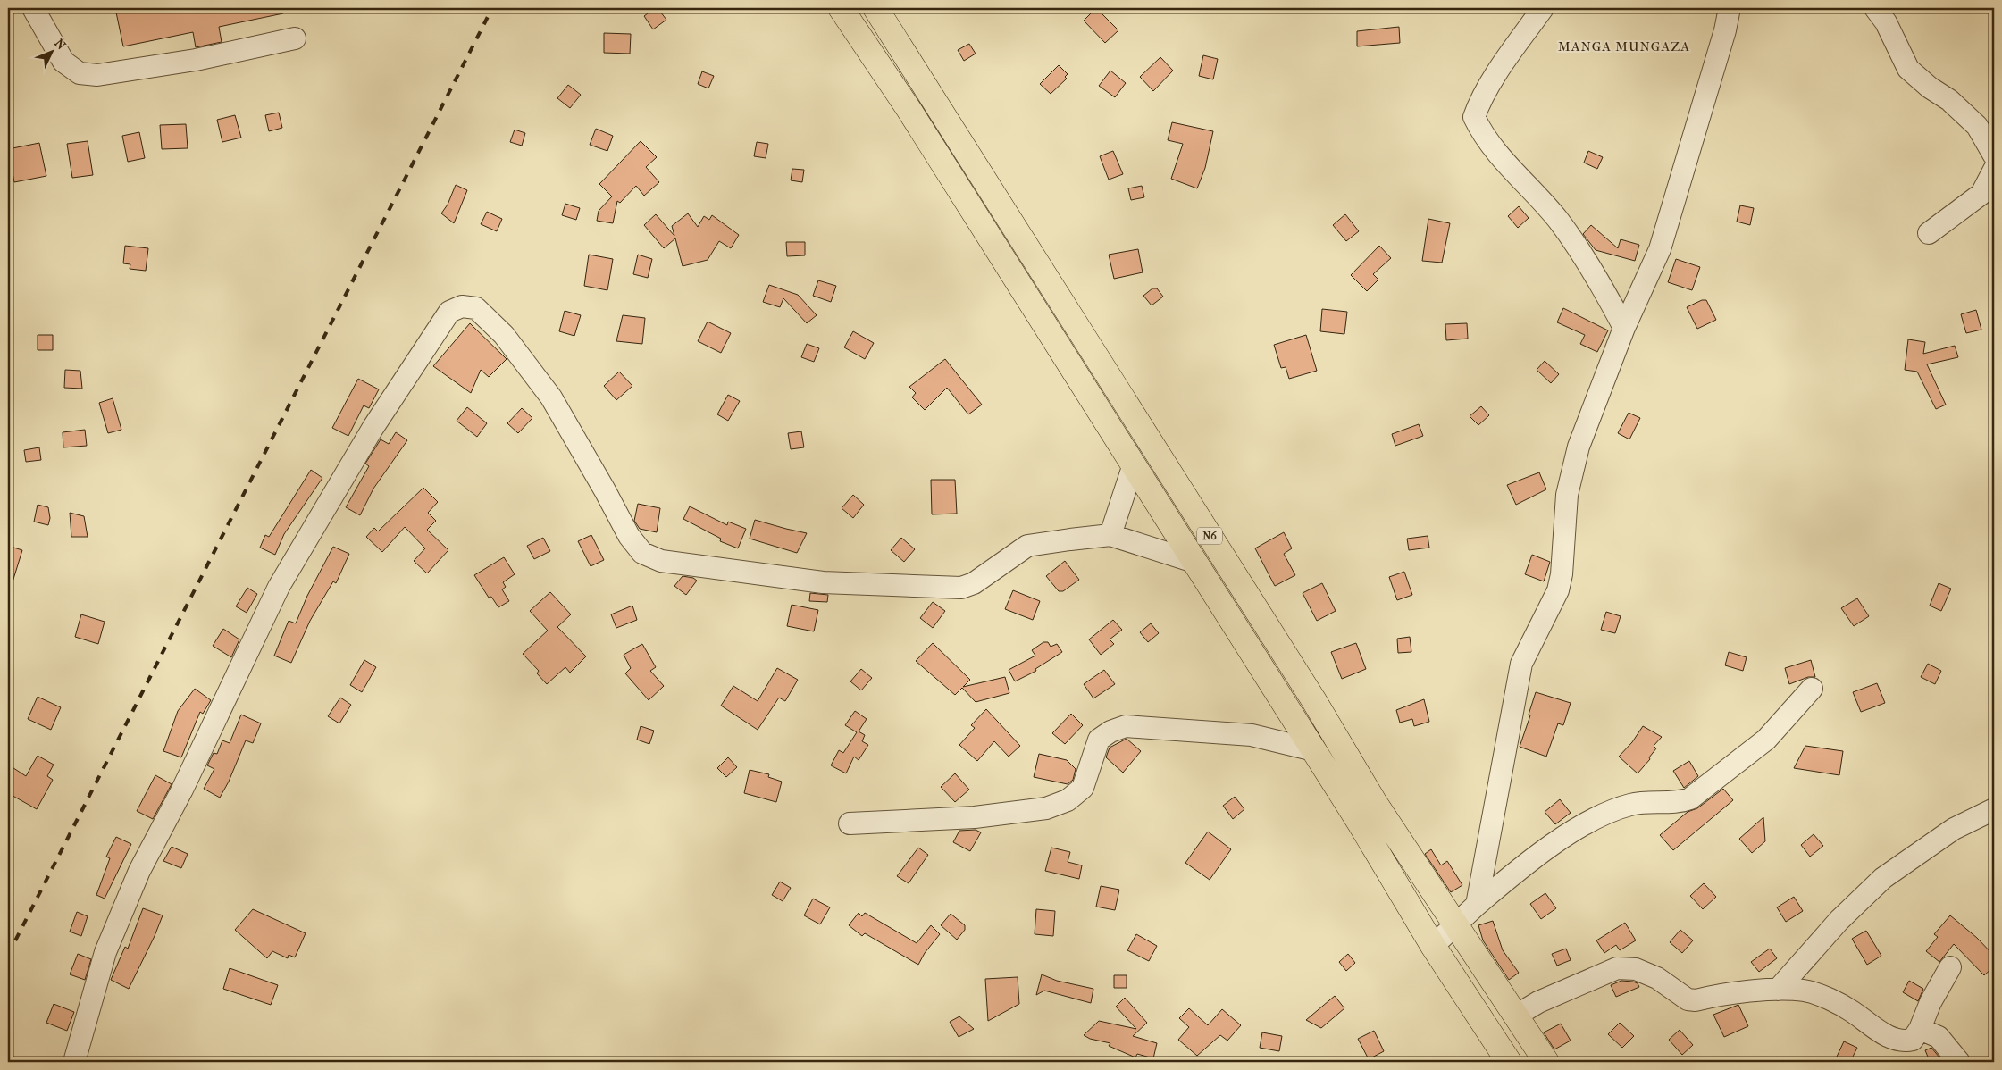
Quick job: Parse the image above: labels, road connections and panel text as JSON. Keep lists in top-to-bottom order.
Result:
{
  "streets": {
    "highway": ["N6"]
  },
  "districts": ["MANGA MUNGAZA"],
  "north": "top right"
}
